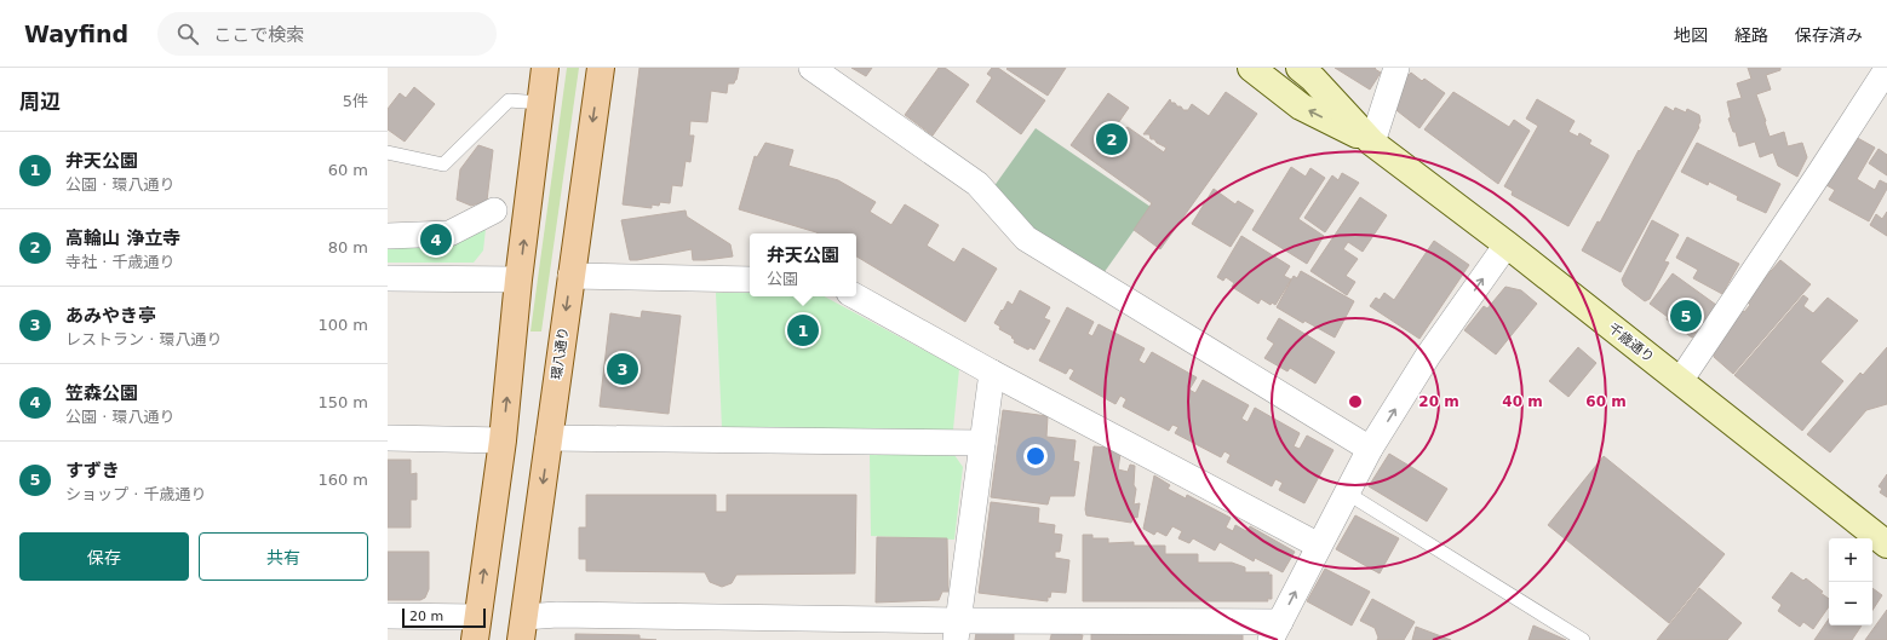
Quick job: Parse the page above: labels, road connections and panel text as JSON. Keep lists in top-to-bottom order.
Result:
{
  "streets": {
    "main road": ["環八通り"],
    "street": ["千歳通り"]
  },
  "scale_bar": "20 m",
  "page": {
    "header": "Wayfind",
    "search": "ここで検索",
    "nav": ["地図", "経路", "保存済み"],
    "heading": ["周辺", "5件"],
    "pins": [
      "2",
      "4",
      "5",
      "1",
      "3"
    ],
    "list": [
      {
        "mark": "1",
        "name": "弁天公園",
        "note": "公園 · 環八通り",
        "value": "60 m"
      },
      {
        "mark": "2",
        "name": "高輪山 浄立寺",
        "note": "寺社 · 千歳通り",
        "value": "80 m"
      },
      {
        "mark": "3",
        "name": "あみやき亭",
        "note": "レストラン · 環八通り",
        "value": "100 m"
      },
      {
        "mark": "4",
        "name": "笠森公園",
        "note": "公園 · 環八通り",
        "value": "150 m"
      },
      {
        "mark": "5",
        "name": "すずき",
        "note": "ショップ · 千歳通り",
        "value": "160 m"
      }
    ],
    "popup": ["弁天公園", "公園"],
    "buttons": ["保存", "共有"],
    "map_buttons": ["+", "−"],
    "scale": "20 m"
  },
  "rings": ["20 m", "40 m", "60 m"]
}
